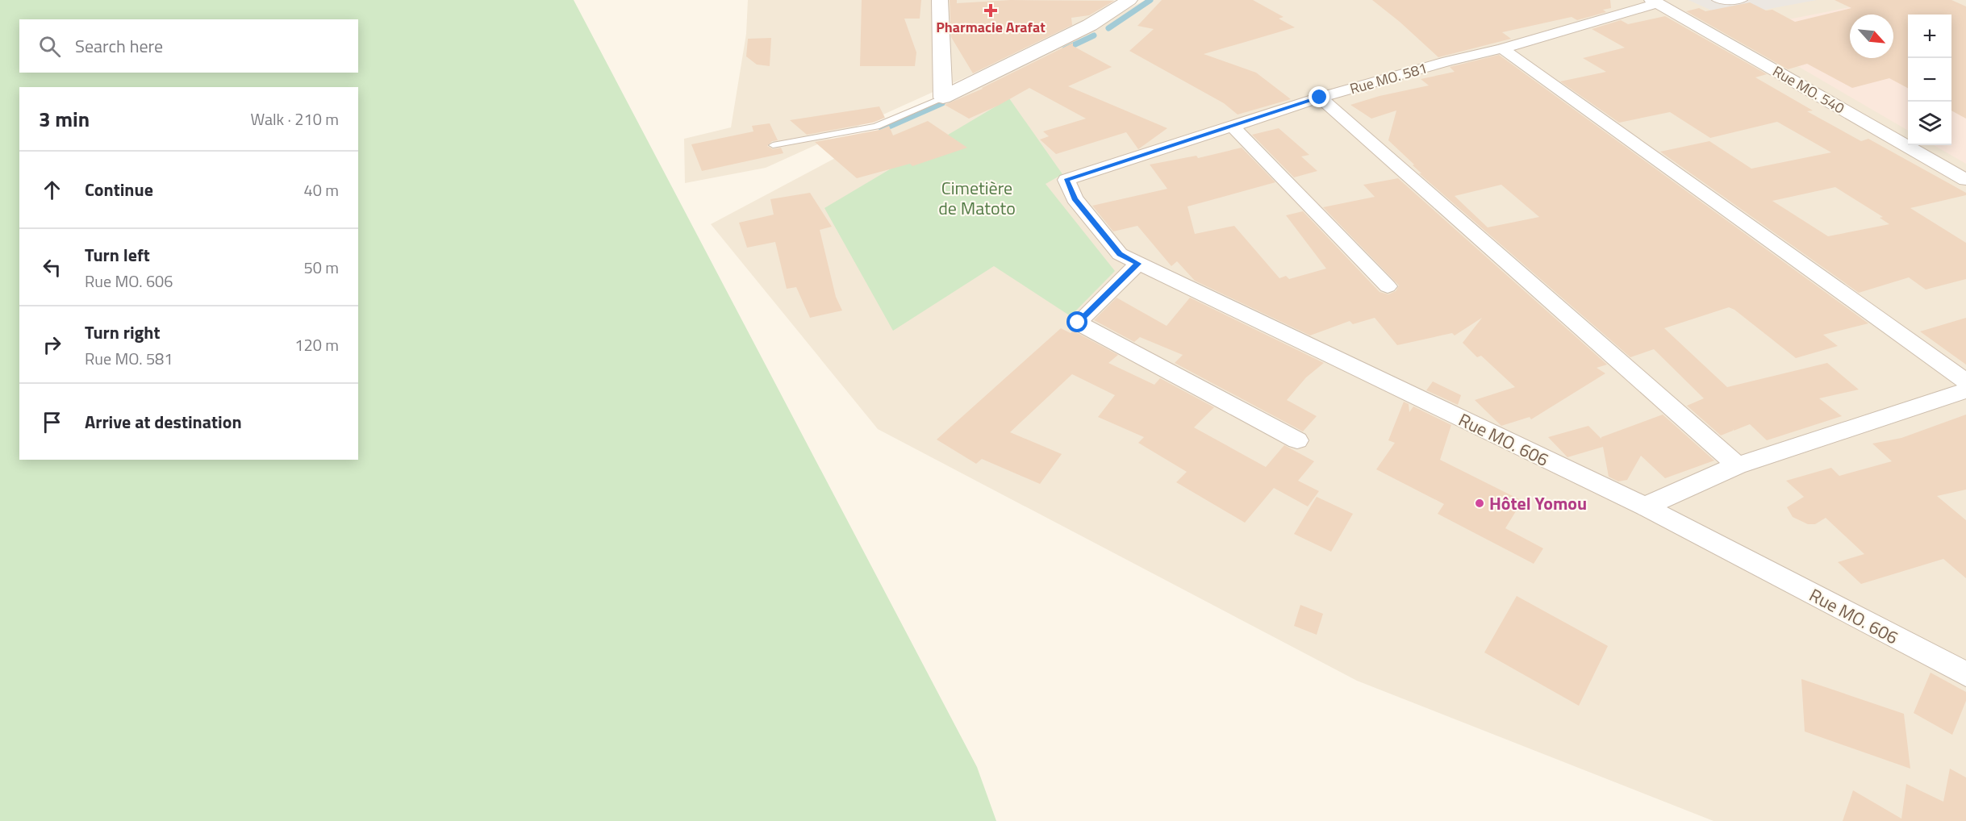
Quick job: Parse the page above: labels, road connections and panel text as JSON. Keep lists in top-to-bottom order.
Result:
{
  "streets": {
    "street": ["Rue MO. 581", "Rue MO. 540", "Rue MO. 606"]
  },
  "crossings": [
    ["Rue MO. 581", "Rue MO. 540"],
    ["Rue MO. 581", "Rue MO. 606"]
  ],
  "parks": ["Cimetière de Matoto"],
  "places": {
    "health": ["Pharmacie Arafat"],
    "other": ["Hôtel Yomou"]
  },
  "north": "bottom right",
  "page": {
    "map_buttons": ["+", "−"],
    "search": "Search here",
    "heading": ["3 min", "Walk · 210 m"],
    "list": [
      ["Continue", "40 m"],
      ["Turn left", "Rue MO. 606", "50 m"],
      ["Turn right", "Rue MO. 581", "120 m"],
      "Arrive at destination"
    ]
  }
}
